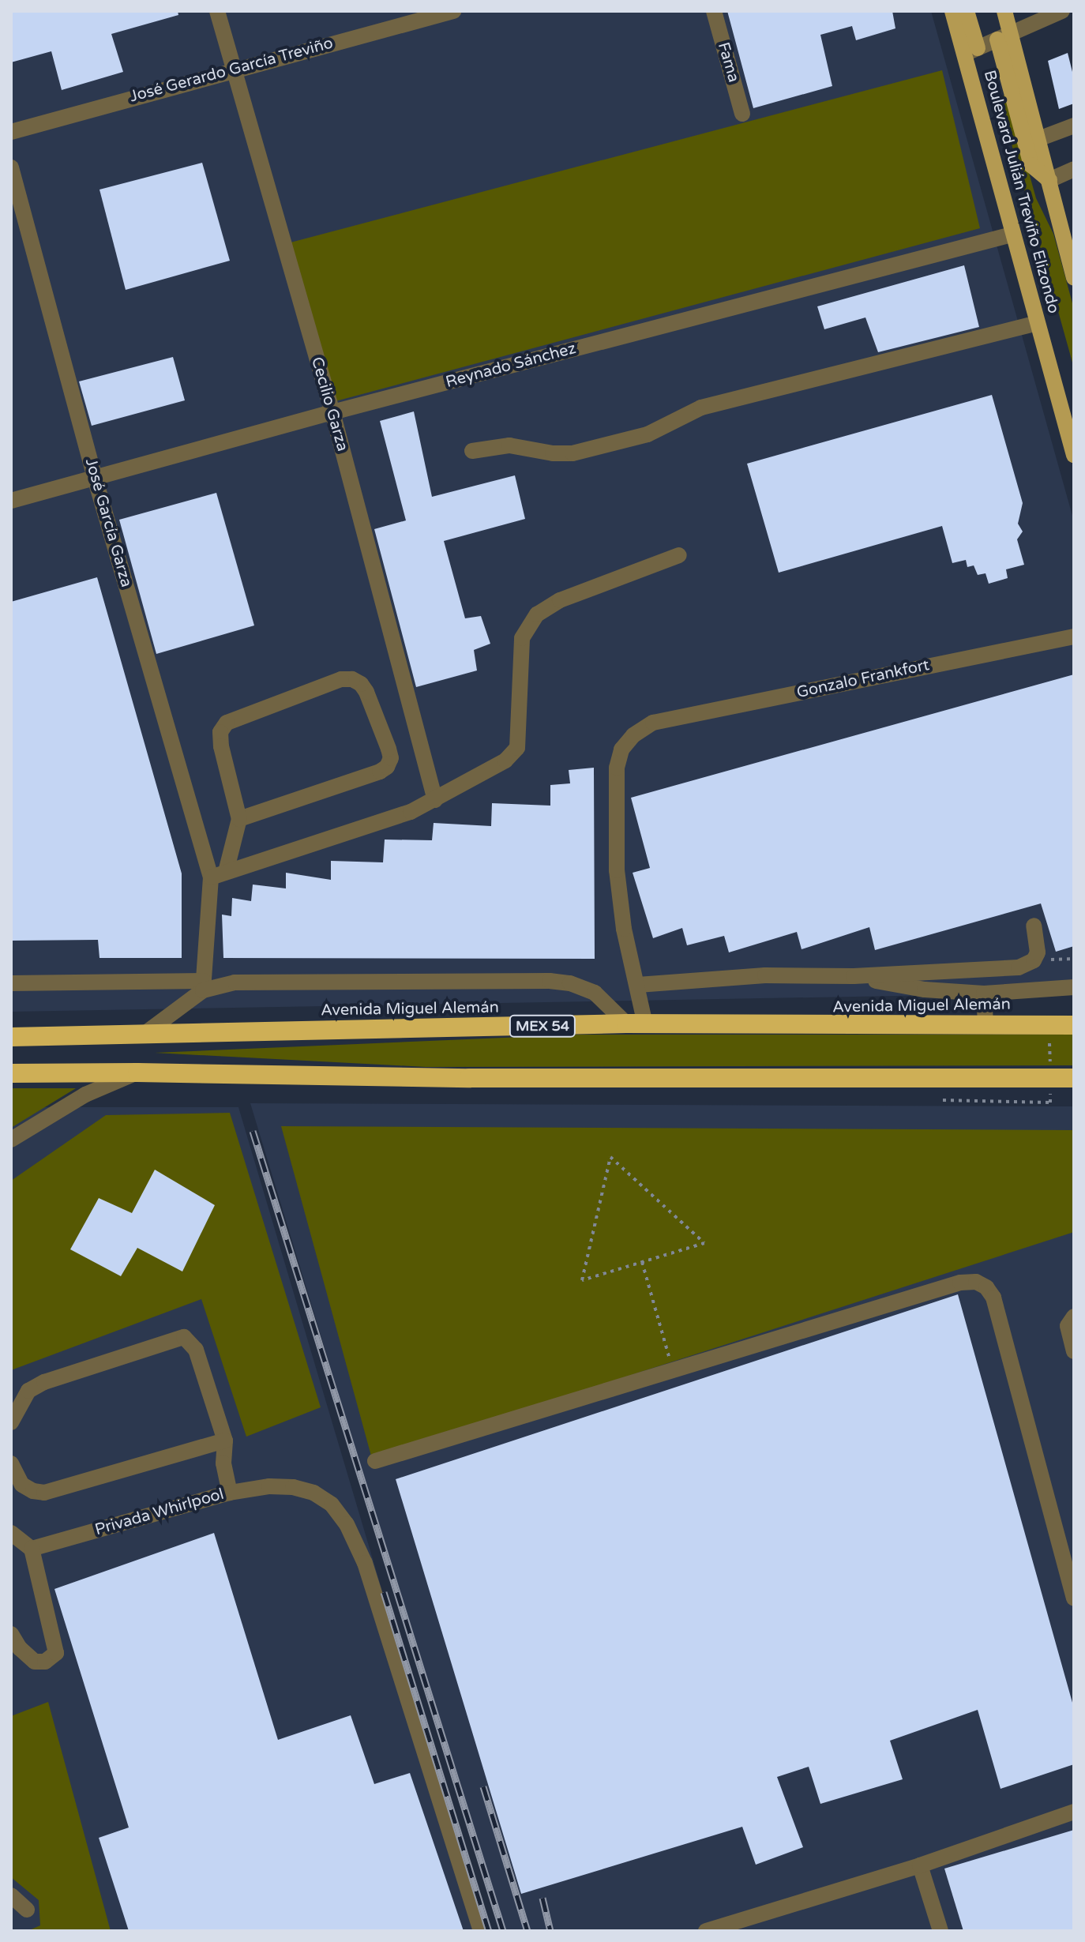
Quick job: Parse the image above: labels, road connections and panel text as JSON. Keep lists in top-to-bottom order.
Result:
{
  "streets": {
    "highway": ["Avenida Miguel Alemán", "MEX 54"],
    "main road": ["Boulevard Julián Treviño Elizondo"],
    "street": [
      "Fama",
      "José Gerardo García Treviño",
      "Reynado Sánchez",
      "Cecilio Garza",
      "José García Garza",
      "Gonzalo Frankfort",
      "Privada Whirlpool"
    ]
  },
  "crossings": [
    ["José Gerardo García Treviño", "Cecilio Garza"],
    ["Boulevard Julián Treviño Elizondo", "Reynado Sánchez"],
    ["Reynado Sánchez", "Cecilio Garza"],
    ["Reynado Sánchez", "José García Garza"]
  ]
}
